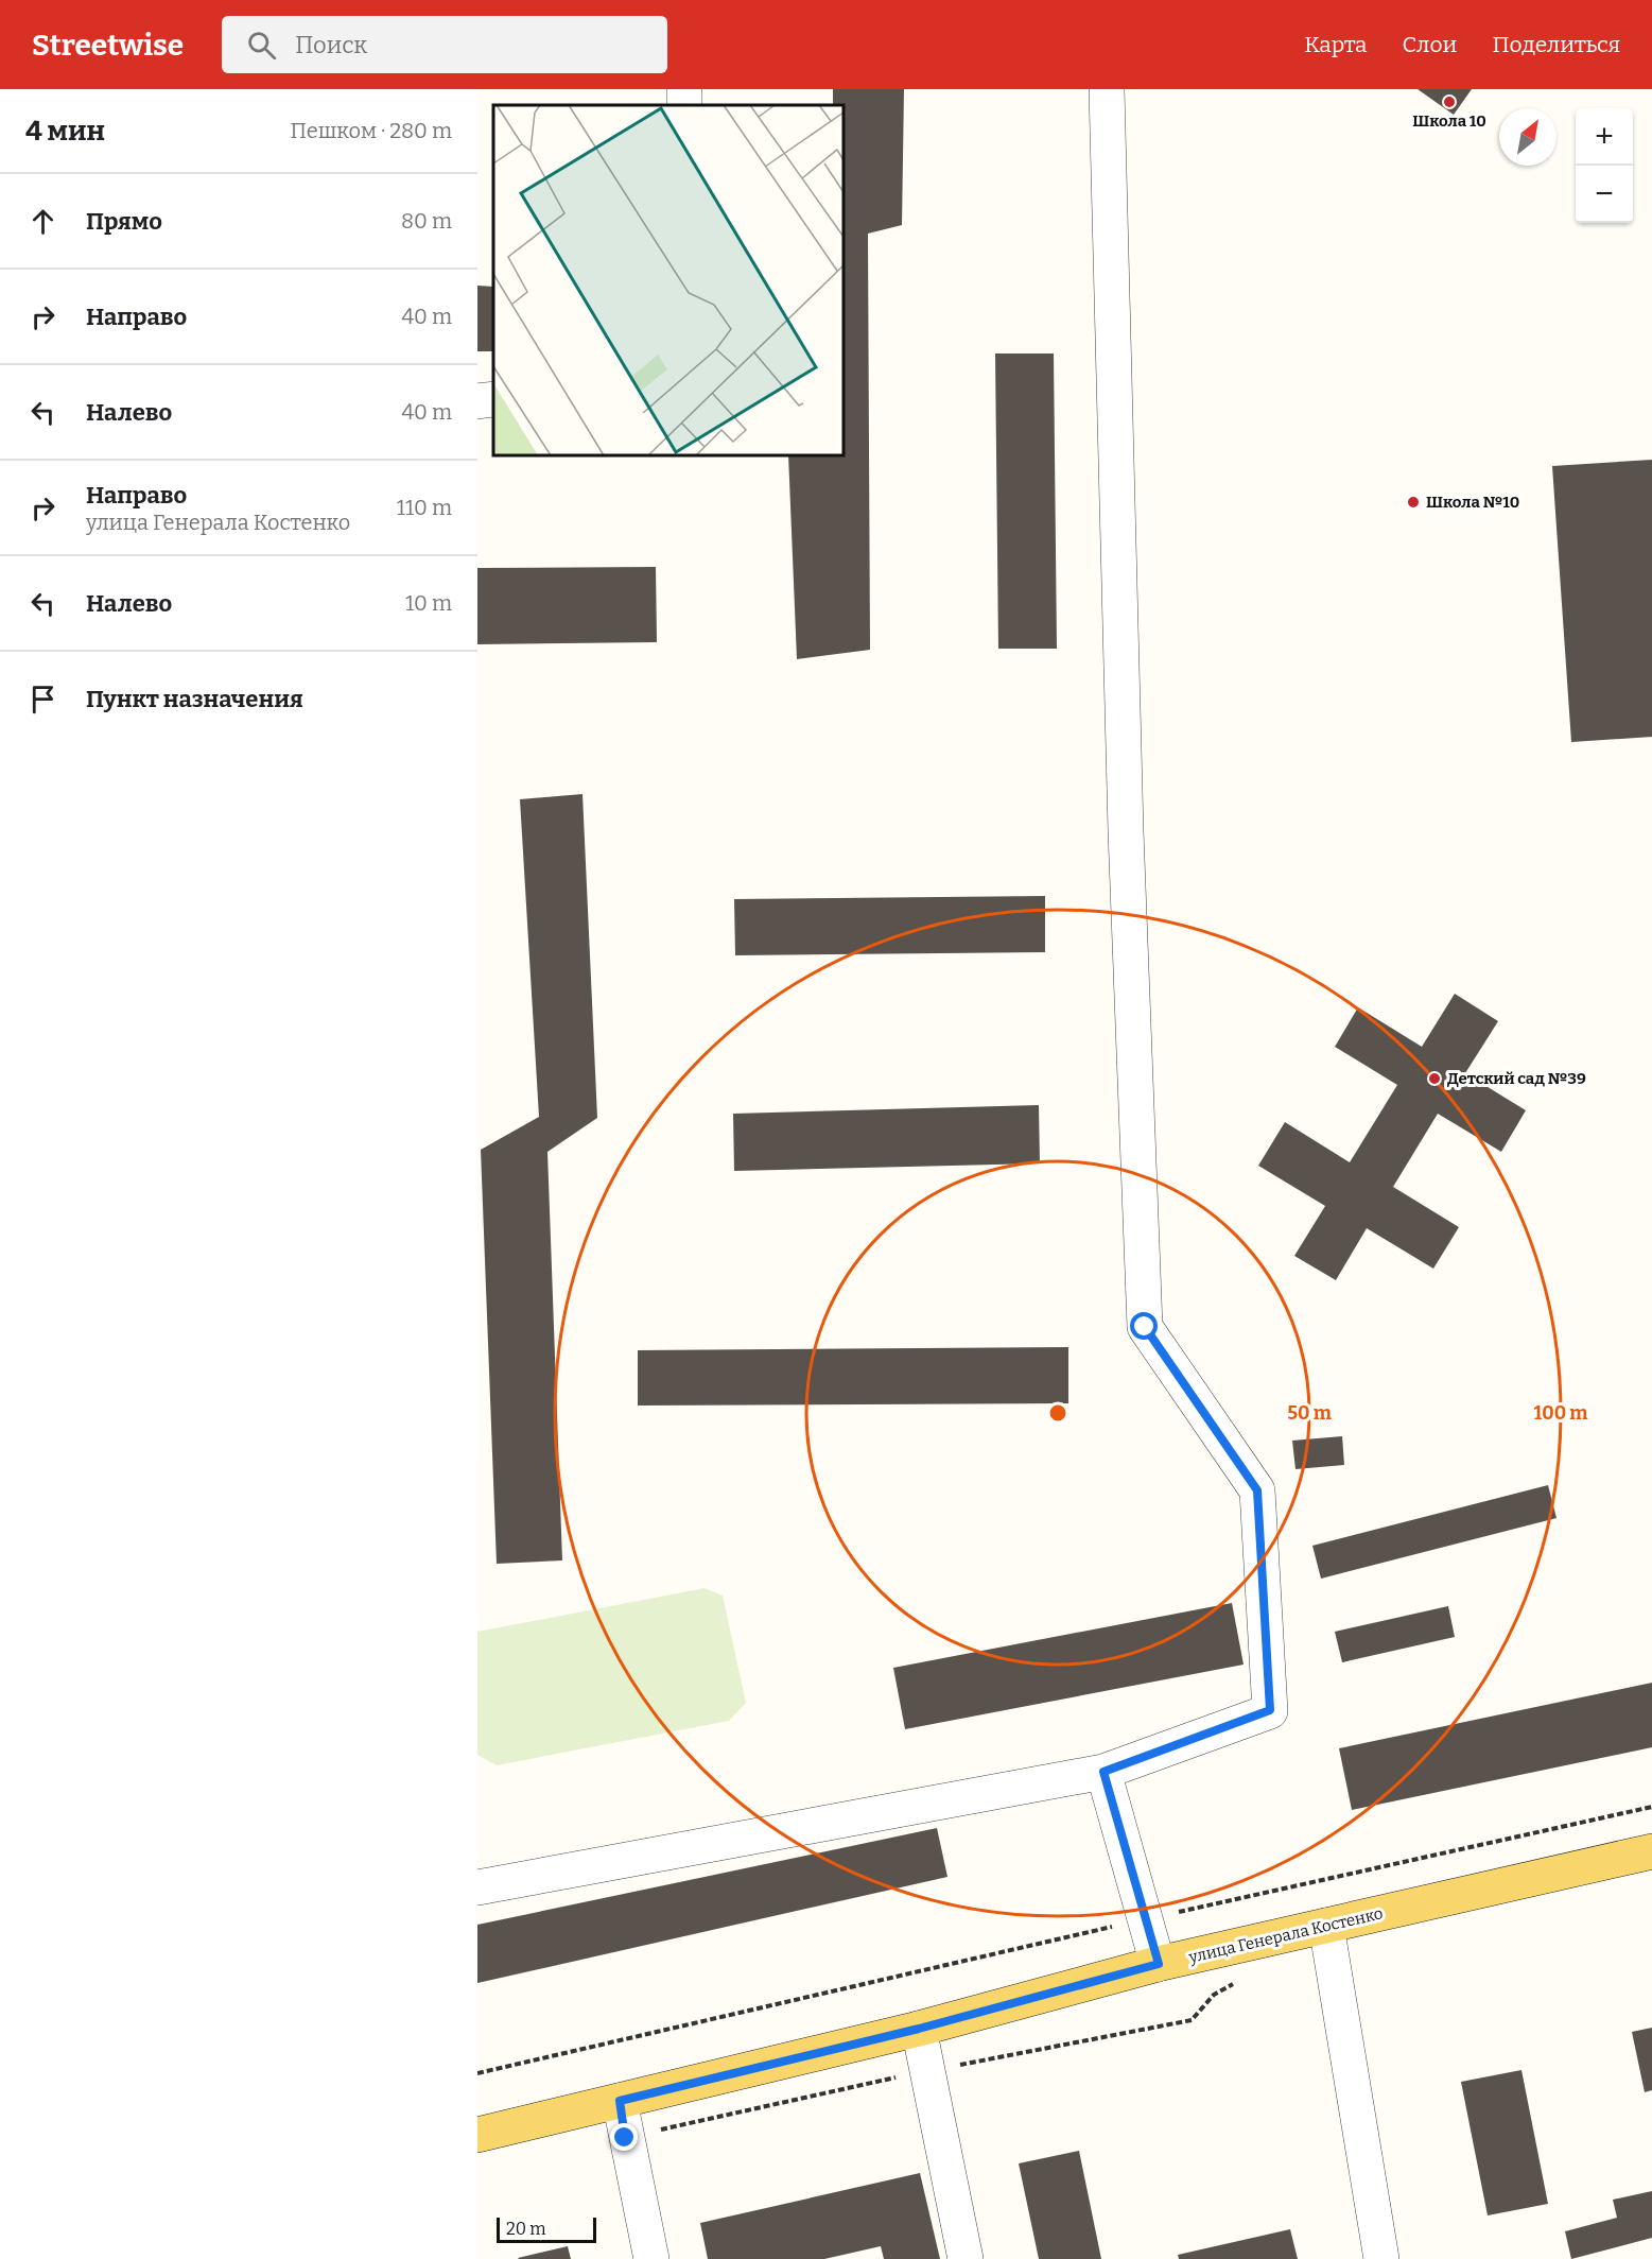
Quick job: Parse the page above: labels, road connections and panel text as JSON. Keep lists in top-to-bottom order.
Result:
{
  "streets": {
    "main road": ["улица Генерала Костенко"]
  },
  "places": ["Школа 10", "Школа №10", "Детский сад №39"],
  "scale_bar": "20 m",
  "north": "top right",
  "page": {
    "header": "Streetwise",
    "search": "Поиск",
    "nav": ["Карта", "Слои", "Поделиться"],
    "heading": ["4 мин", "Пешком · 280 m"],
    "map_buttons": ["+", "−"],
    "list": [
      ["Прямо", "80 m"],
      ["Направо", "40 m"],
      ["Налево", "40 m"],
      ["Направо", "улица Генерала Костенко", "110 m"],
      ["Налево", "10 m"],
      "Пункт назначения"
    ],
    "scale": "20 m"
  },
  "rings": ["50 m", "100 m"]
}
